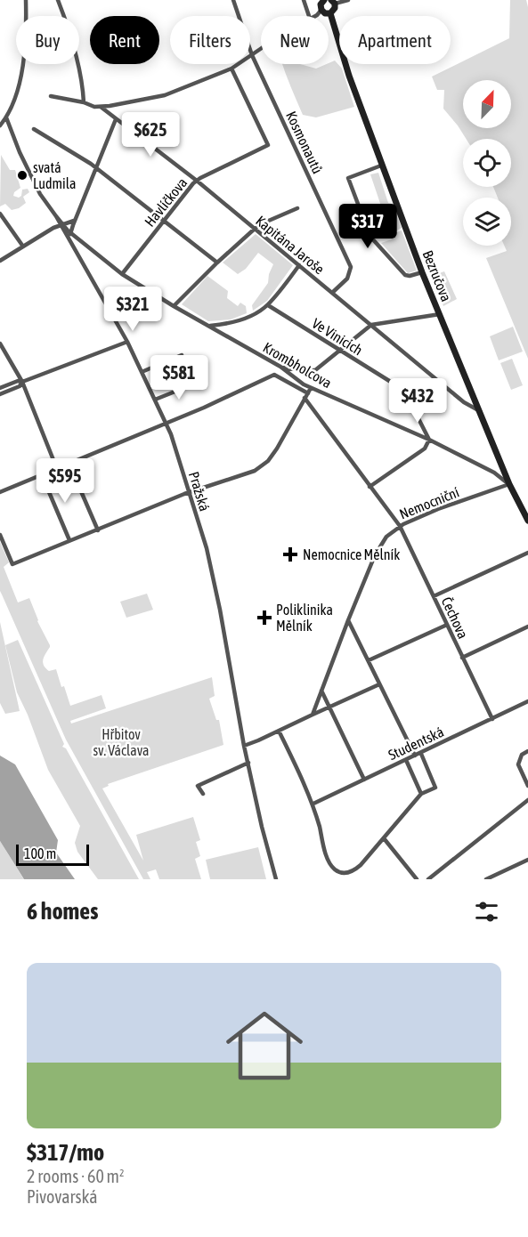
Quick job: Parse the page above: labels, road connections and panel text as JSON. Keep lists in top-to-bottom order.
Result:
{
  "streets": {
    "street": [
      "Kosmonautů",
      "Havlíčkova",
      "Kapitána Jaroše",
      "Bezručova",
      "Ve Vinicích",
      "Krombholcova",
      "Pražská",
      "Nemocniční",
      "Čechova",
      "Studentská"
    ]
  },
  "crossings": [
    ["Kosmonautů", "Kapitána Jaroše"],
    ["Havlíčkova", "Kapitána Jaroše"],
    ["Havlíčkova", "Krombholcova"],
    ["Kapitána Jaroše", "Bezručova"],
    ["Bezručova", "Krombholcova"],
    ["Bezručova", "Nemocniční"],
    ["Ve Vinicích", "Krombholcova"],
    ["Krombholcova", "Pražská"],
    ["Krombholcova", "Nemocniční"],
    ["Nemocniční", "Čechova"],
    ["Čechova", "Studentská"]
  ],
  "parks": ["Hřbitov sv. Václava"],
  "places": {
    "other": ["svatá Ludmila"],
    "health": ["Nemocnice Mělník", "Poliklinika Mělník"]
  },
  "scale_bar": "100 m",
  "north": "top right",
  "page": {
    "chip": [
      "Buy",
      "Rent",
      "Filters",
      "New",
      "Apartment"
    ],
    "price": [
      "$625",
      "$317",
      "$321",
      "$581",
      "$432",
      "$595"
    ],
    "scale": "100 m",
    "heading": "6 homes",
    "list": [
      {
        "name": "$317/mo",
        "note": "2 rooms · 60 m² · Pivovarská"
      }
    ]
  }
}
